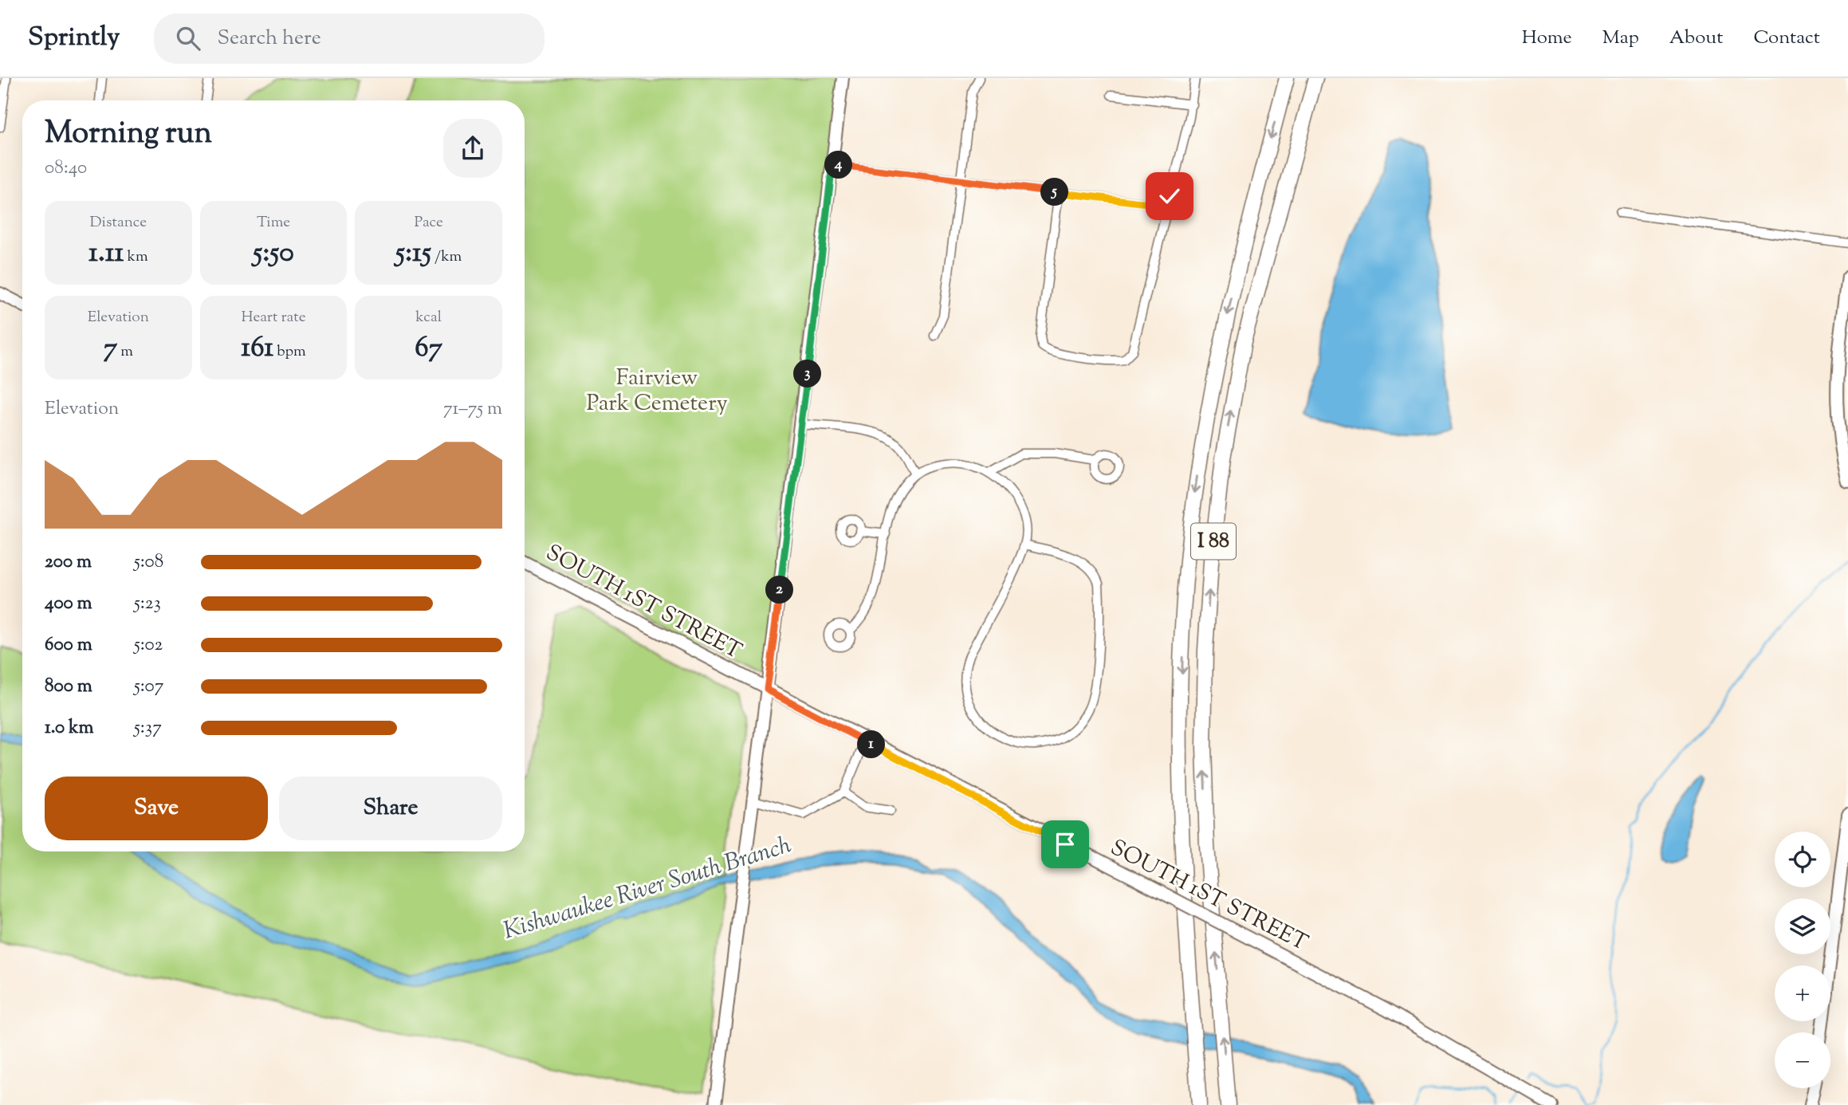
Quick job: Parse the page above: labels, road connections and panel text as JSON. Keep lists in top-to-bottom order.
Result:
{
  "streets": {
    "highway": ["I 88"],
    "street": ["SOUTH 1ST STREET"]
  },
  "water": ["Kishwaukee River South Branch"],
  "parks": ["Fairview Park Cemetery"],
  "page": {
    "header": "Sprintly",
    "search": "Search here",
    "nav": [
      "Home",
      "Map",
      "About",
      "Contact"
    ],
    "heading": ["Morning run", "08:40"],
    "pins": [
      "4",
      "5",
      "3",
      "2",
      "1"
    ],
    "stats": [
      ["Distance", "1.11 km"],
      ["Time", "5:50"],
      ["Pace", "5:15 /km"],
      ["Elevation", "7 m"],
      ["Heart rate", "161 bpm"],
      ["kcal", "67"]
    ],
    "chart": ["Elevation", "71–75 m"],
    "list": [
      {
        "name": "200 m",
        "note": "5:08"
      },
      {
        "name": "400 m",
        "note": "5:23"
      },
      {
        "name": "600 m",
        "note": "5:02"
      },
      {
        "name": "800 m",
        "note": "5:07"
      },
      {
        "name": "1.0 km",
        "note": "5:37"
      }
    ],
    "buttons": ["Save", "Share"],
    "map_buttons": ["+", "−"]
  }
}
